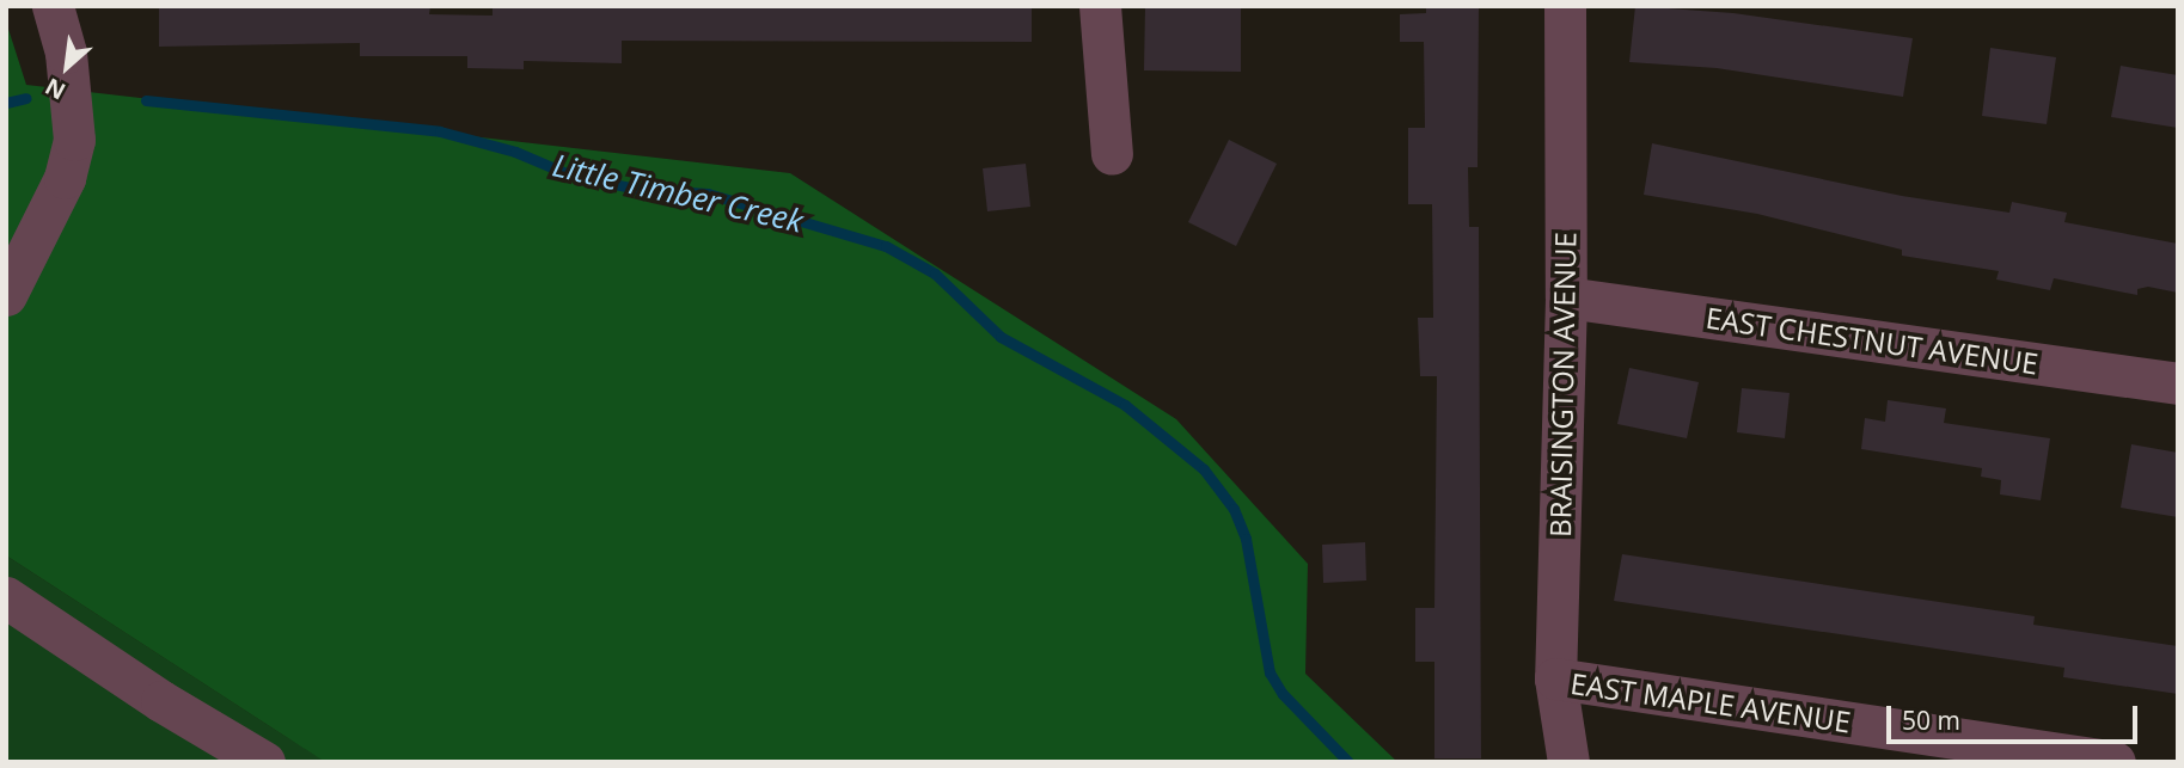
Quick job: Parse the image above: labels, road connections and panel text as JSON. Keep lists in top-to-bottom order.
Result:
{
  "streets": {
    "street": ["EAST CHESTNUT AVENUE", "BRAISINGTON AVENUE", "EAST MAPLE AVENUE"]
  },
  "crossings": [
    ["EAST CHESTNUT AVENUE", "BRAISINGTON AVENUE"],
    ["BRAISINGTON AVENUE", "EAST MAPLE AVENUE"]
  ],
  "water": ["Little Timber Creek"],
  "scale_bar": "50 m",
  "north": "bottom left"
}
